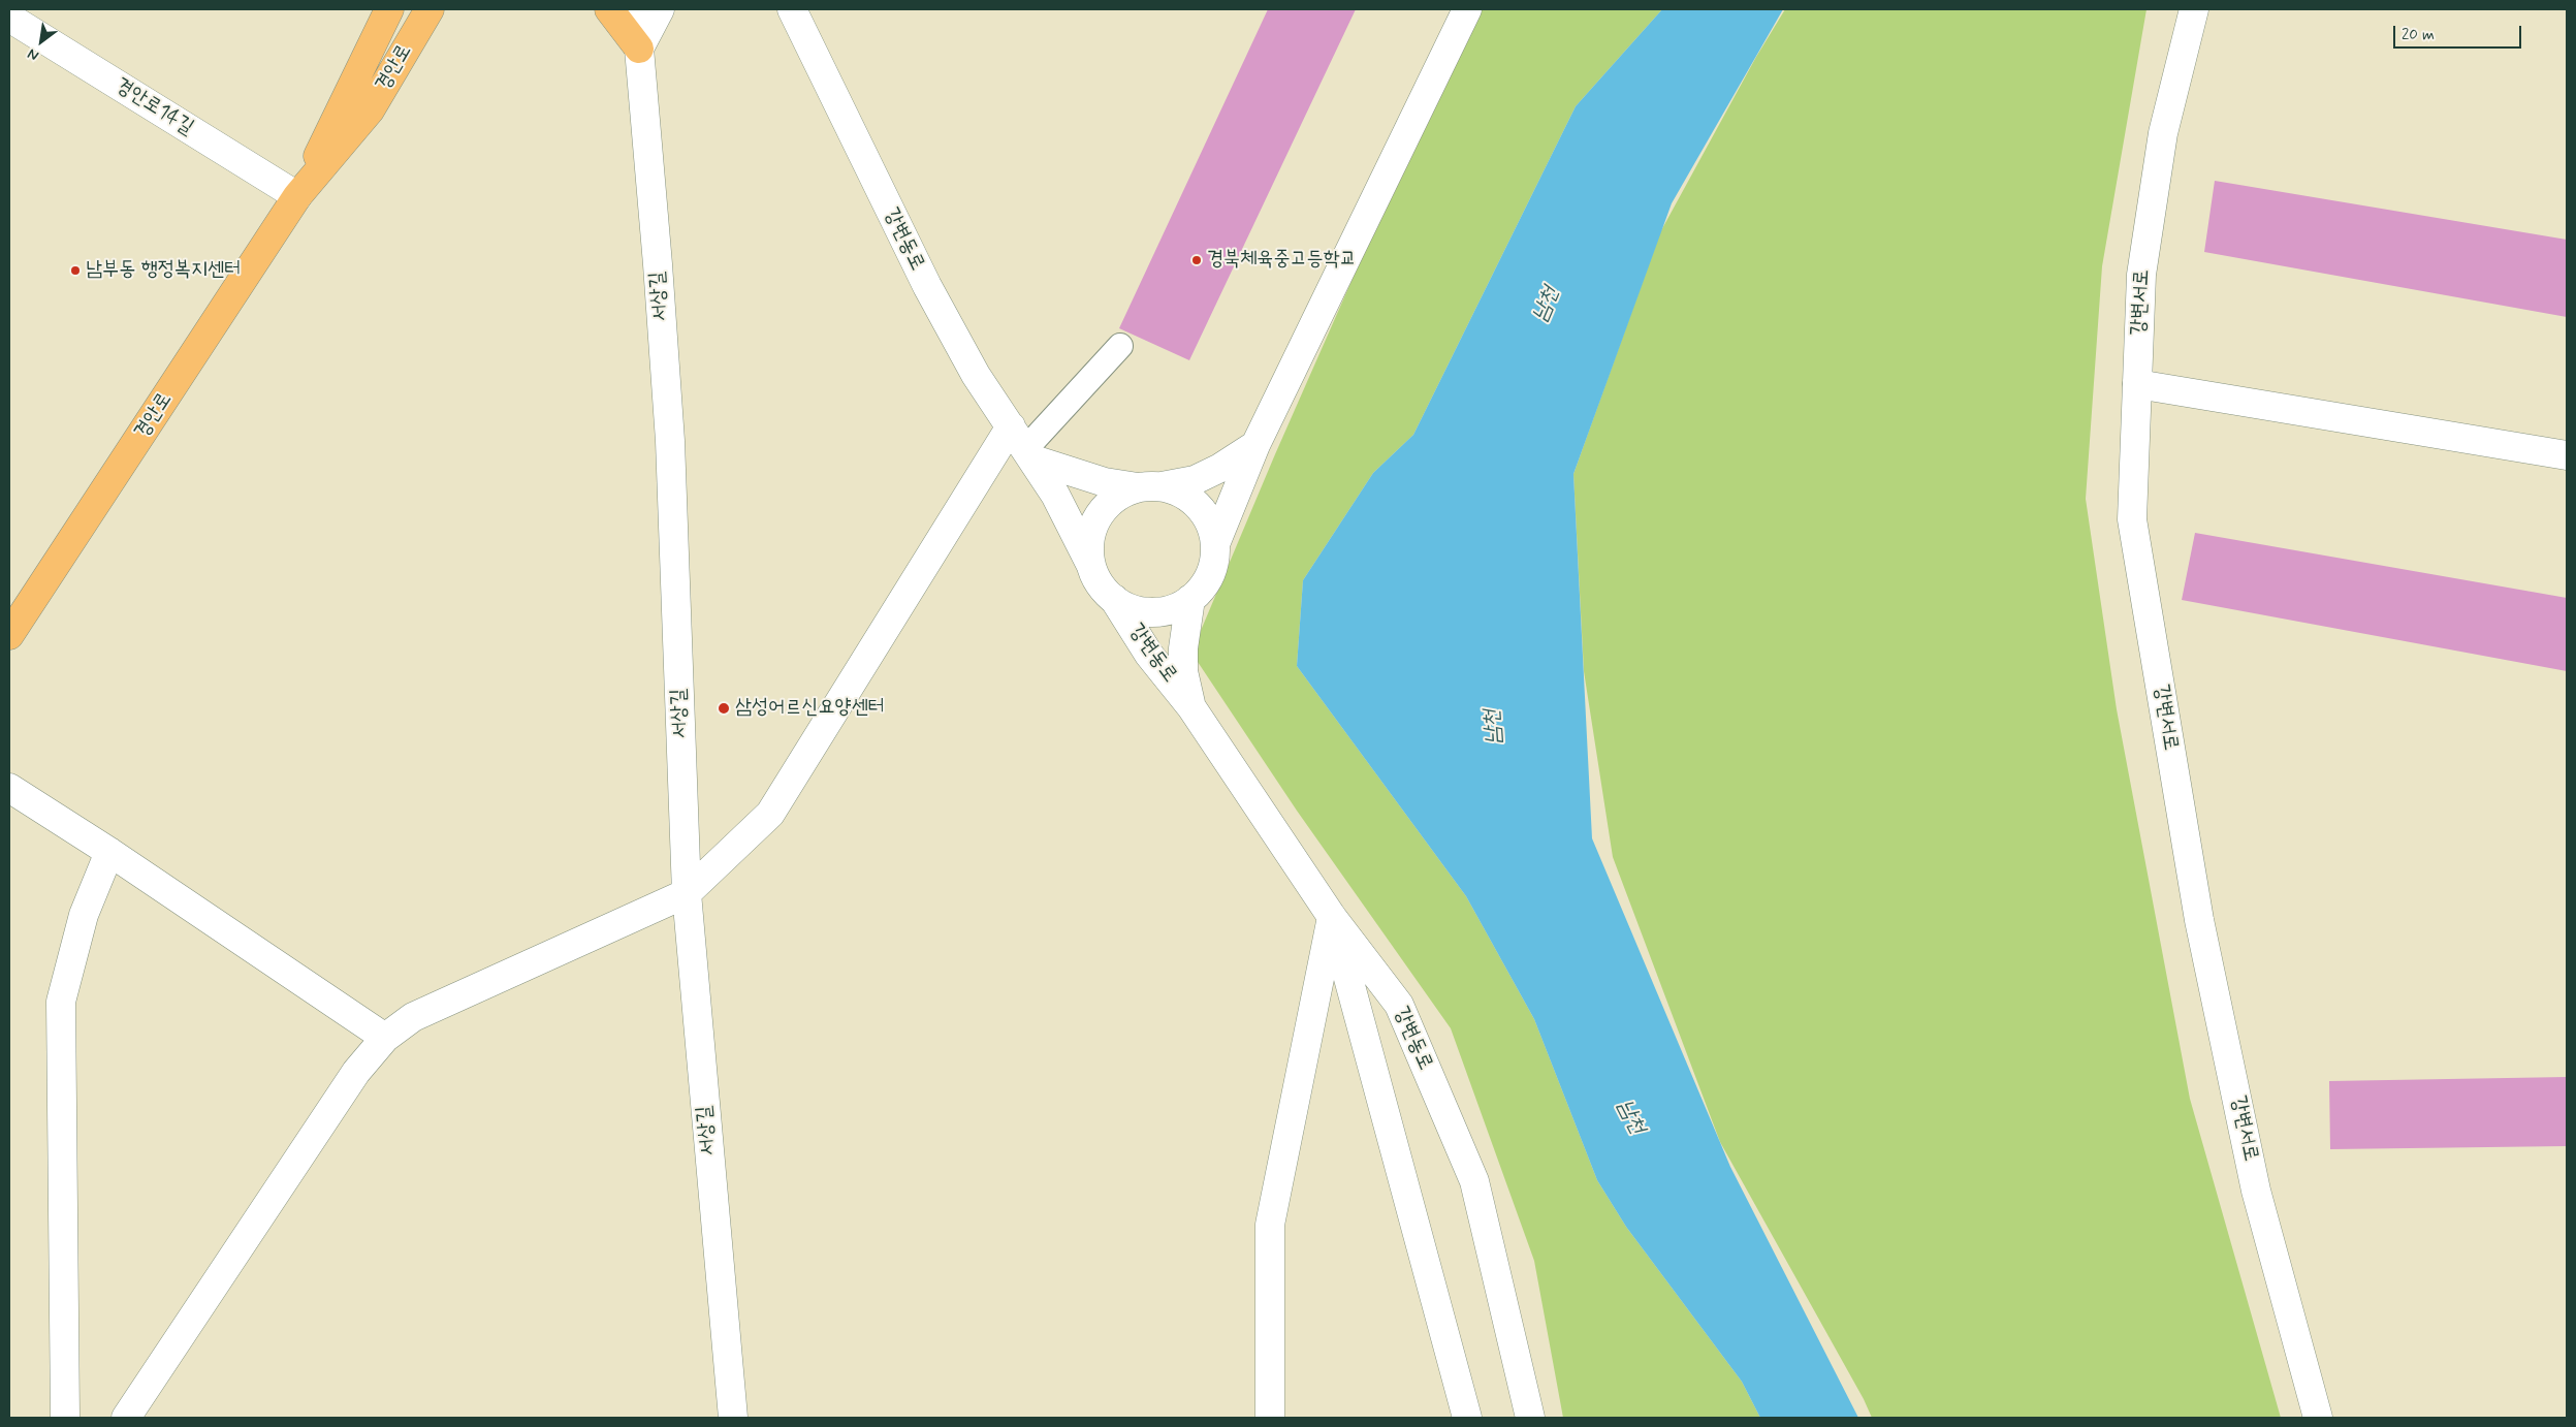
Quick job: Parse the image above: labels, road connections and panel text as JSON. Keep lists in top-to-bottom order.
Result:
{
  "streets": {
    "main road": ["경안로"],
    "street": [
      "경안로14길",
      "강변동로",
      "서상길",
      "강변서로"
    ]
  },
  "crossings": [
    ["경안로", "경안로14길"]
  ],
  "water": ["남천"],
  "places": ["경북체육중고등학교", "남부동 행정복지센터", "삼성어르신요양센터"],
  "scale_bar": "20 m",
  "north": "bottom left"
}
